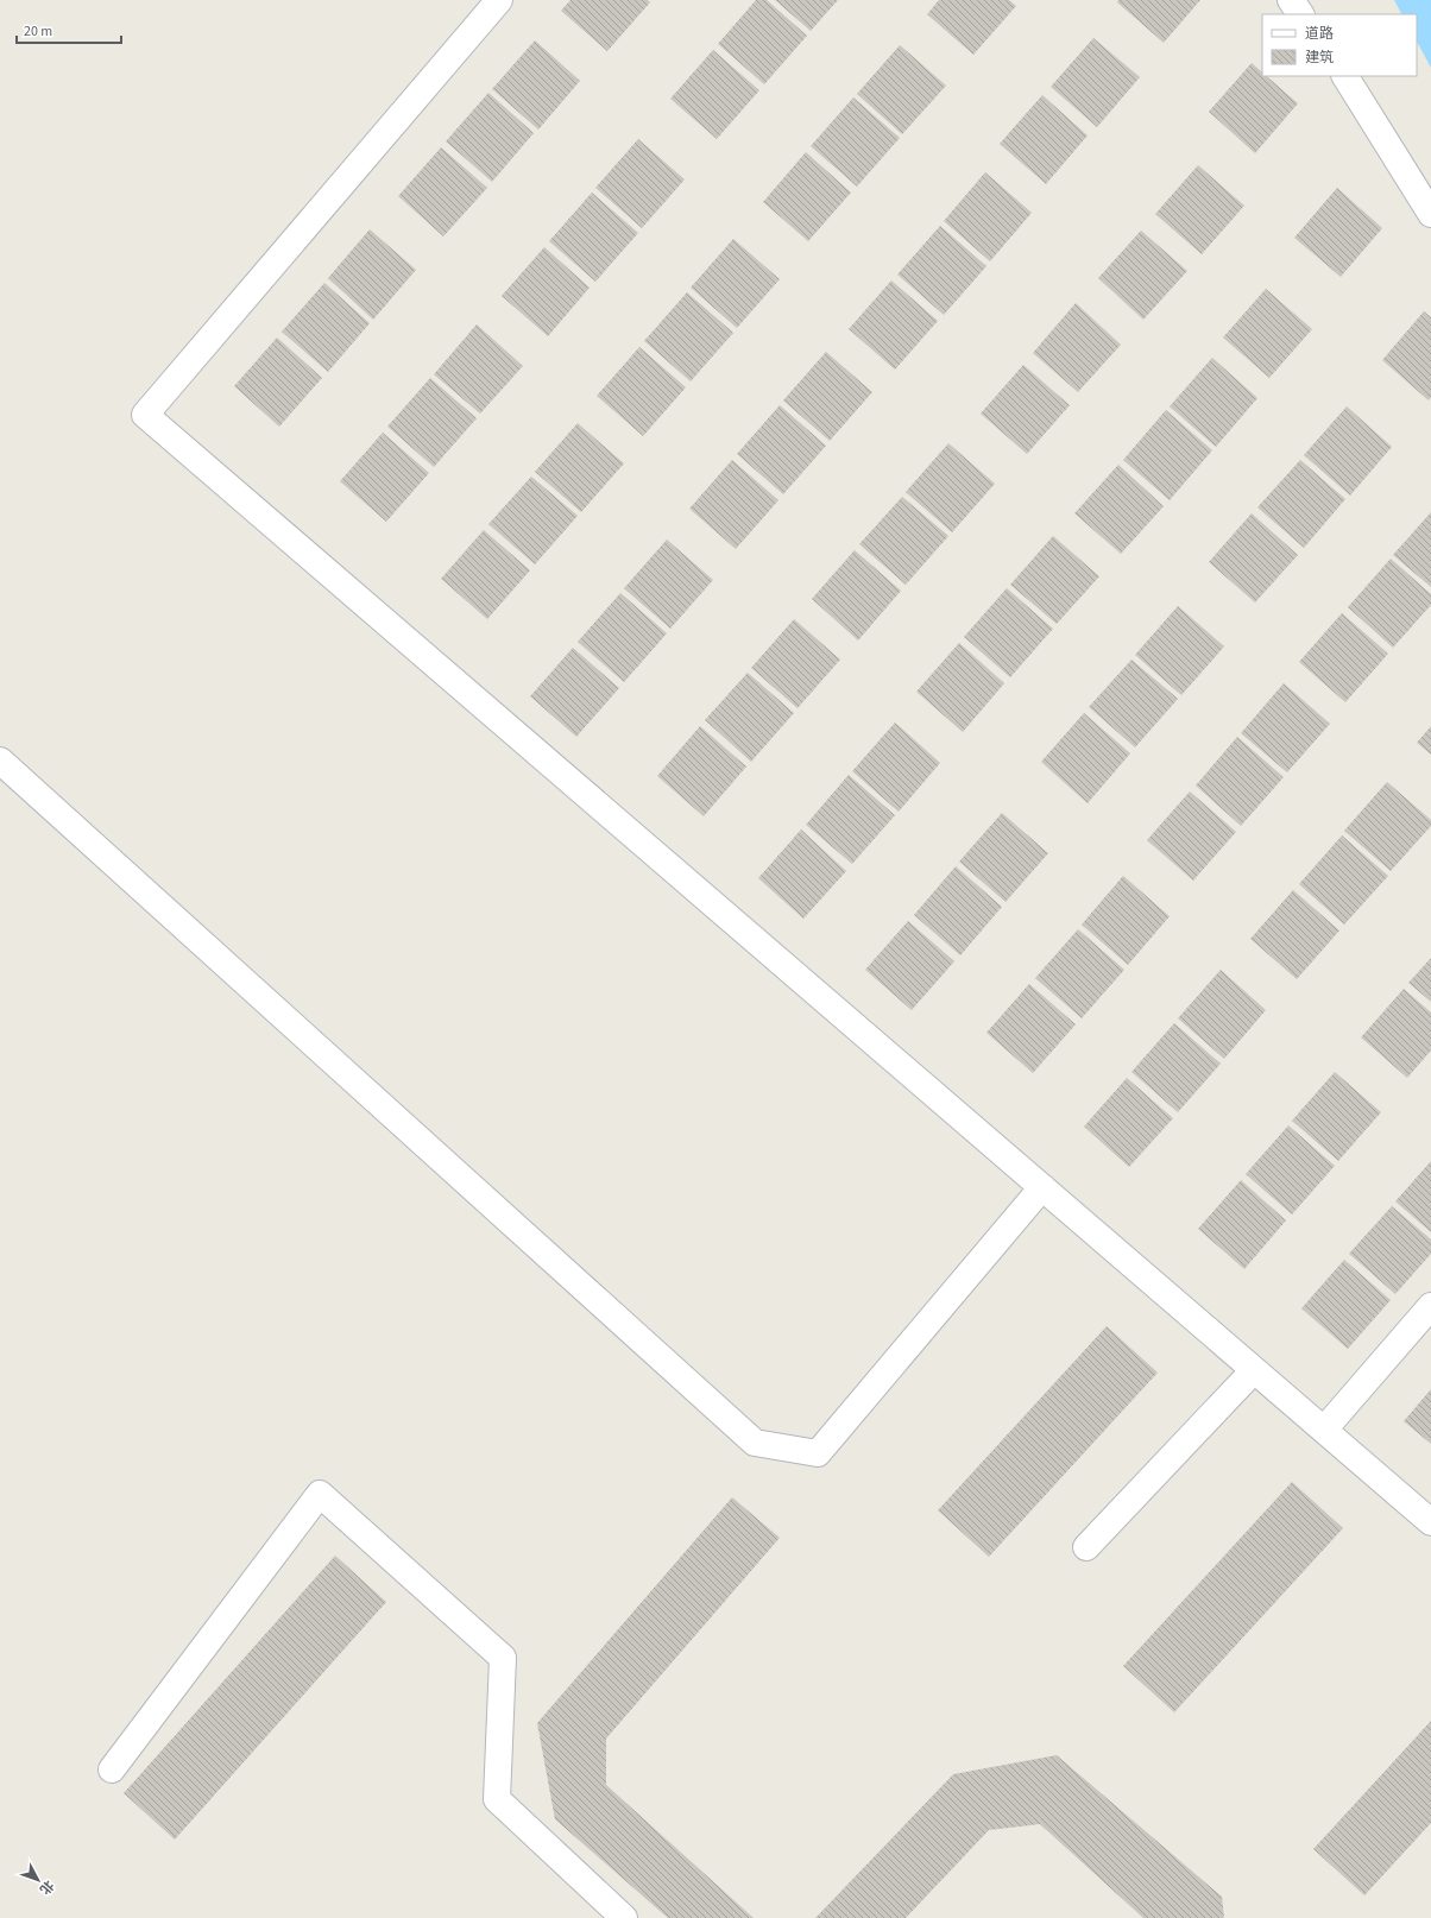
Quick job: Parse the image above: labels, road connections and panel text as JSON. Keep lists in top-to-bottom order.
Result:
{
  "legend": ["道路", "建筑"],
  "scale_bar": "20 m",
  "north": "bottom right"
}
